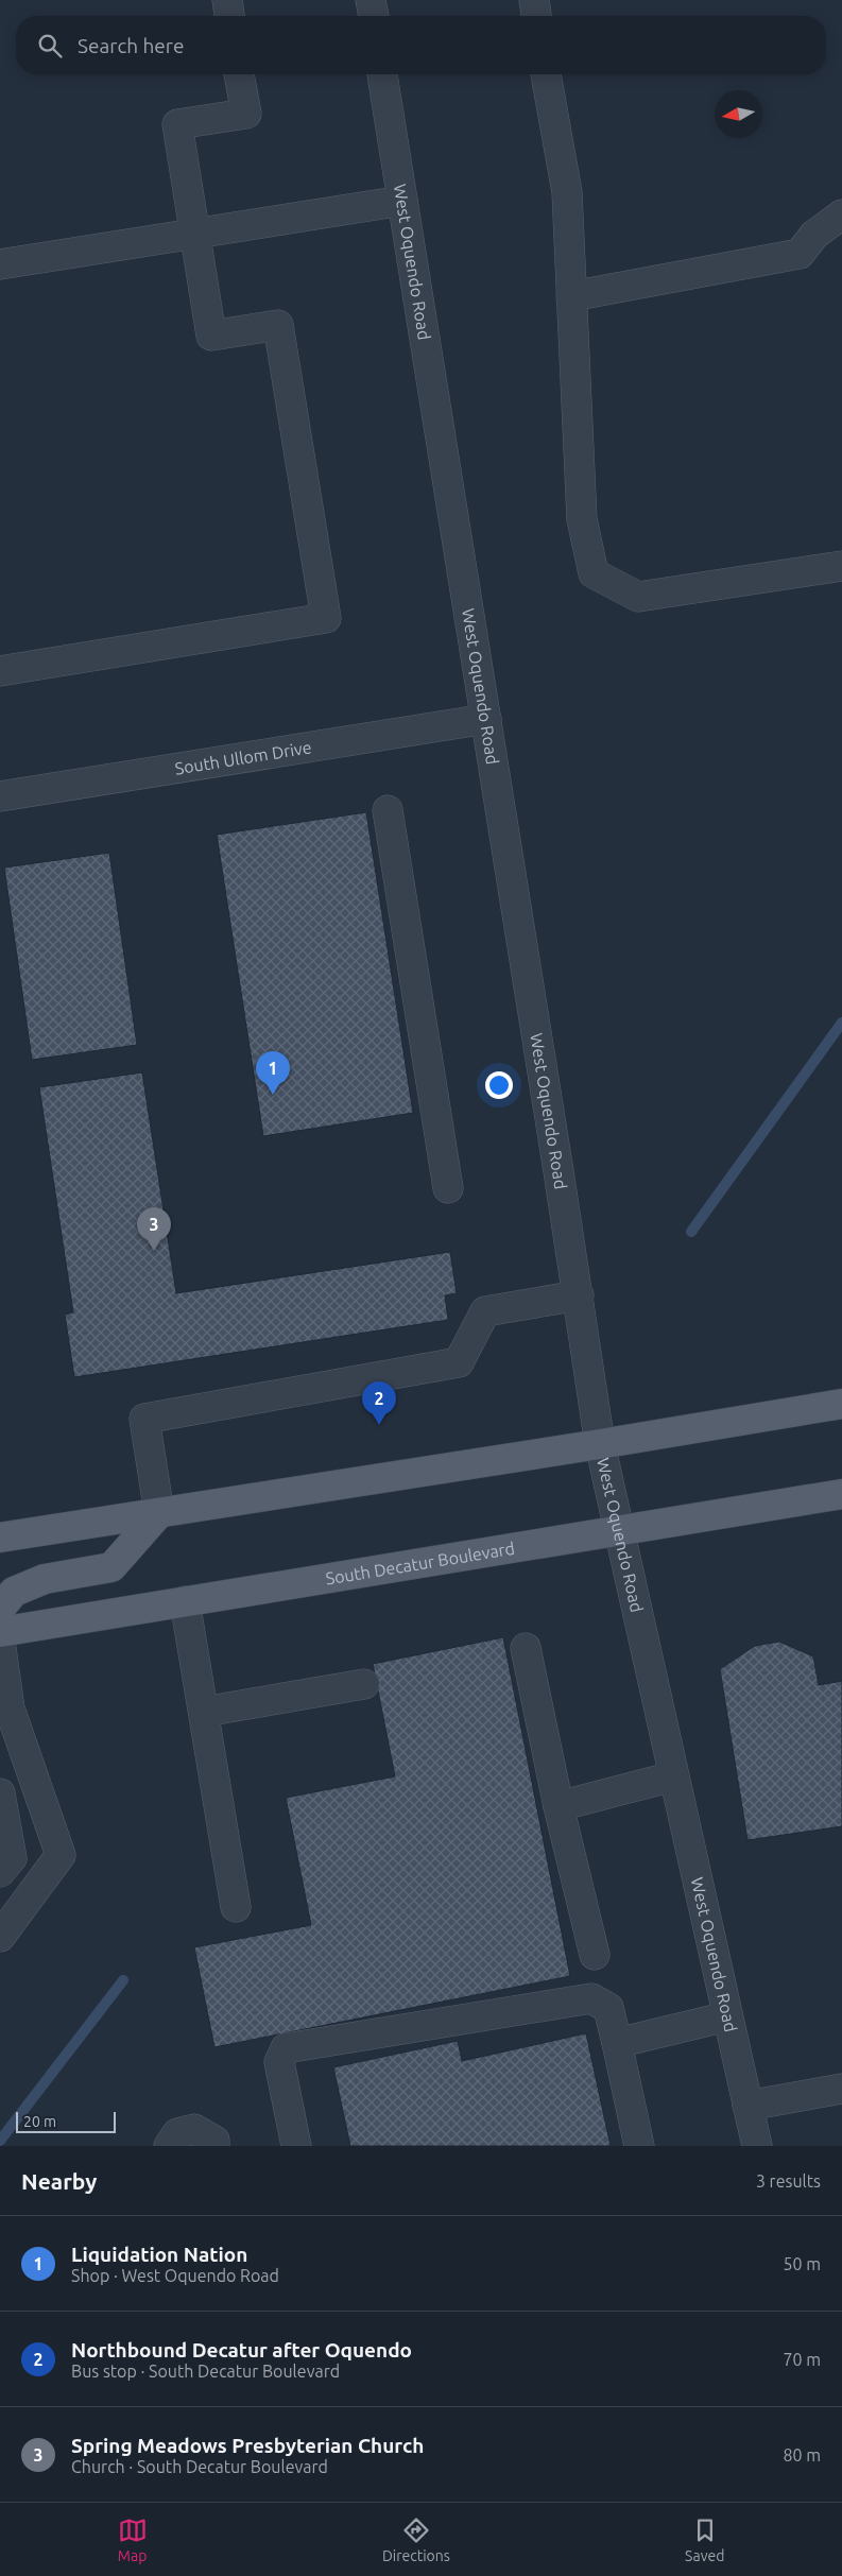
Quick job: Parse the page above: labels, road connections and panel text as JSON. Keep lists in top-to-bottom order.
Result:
{
  "streets": {
    "main road": ["South Decatur Boulevard"],
    "street": ["West Oquendo Road", "South Ullom Drive"]
  },
  "crossings": [
    ["West Oquendo Road", "South Ullom Drive"],
    ["West Oquendo Road", "South Decatur Boulevard"]
  ],
  "scale_bar": "20 m",
  "north": "left",
  "page": {
    "search": "Search here",
    "pins": ["1", "3", "2"],
    "scale": "20 m",
    "heading": ["Nearby", "3 results"],
    "list": [
      {
        "mark": "1",
        "name": "Liquidation Nation",
        "note": "Shop · West Oquendo Road",
        "value": "50 m"
      },
      {
        "mark": "2",
        "name": "Northbound Decatur after Oquendo",
        "note": "Bus stop · South Decatur Boulevard",
        "value": "70 m"
      },
      {
        "mark": "3",
        "name": "Spring Meadows Presbyterian Church",
        "note": "Church · South Decatur Boulevard",
        "value": "80 m"
      }
    ],
    "nav": ["Map", "Directions", "Saved"]
  }
}
